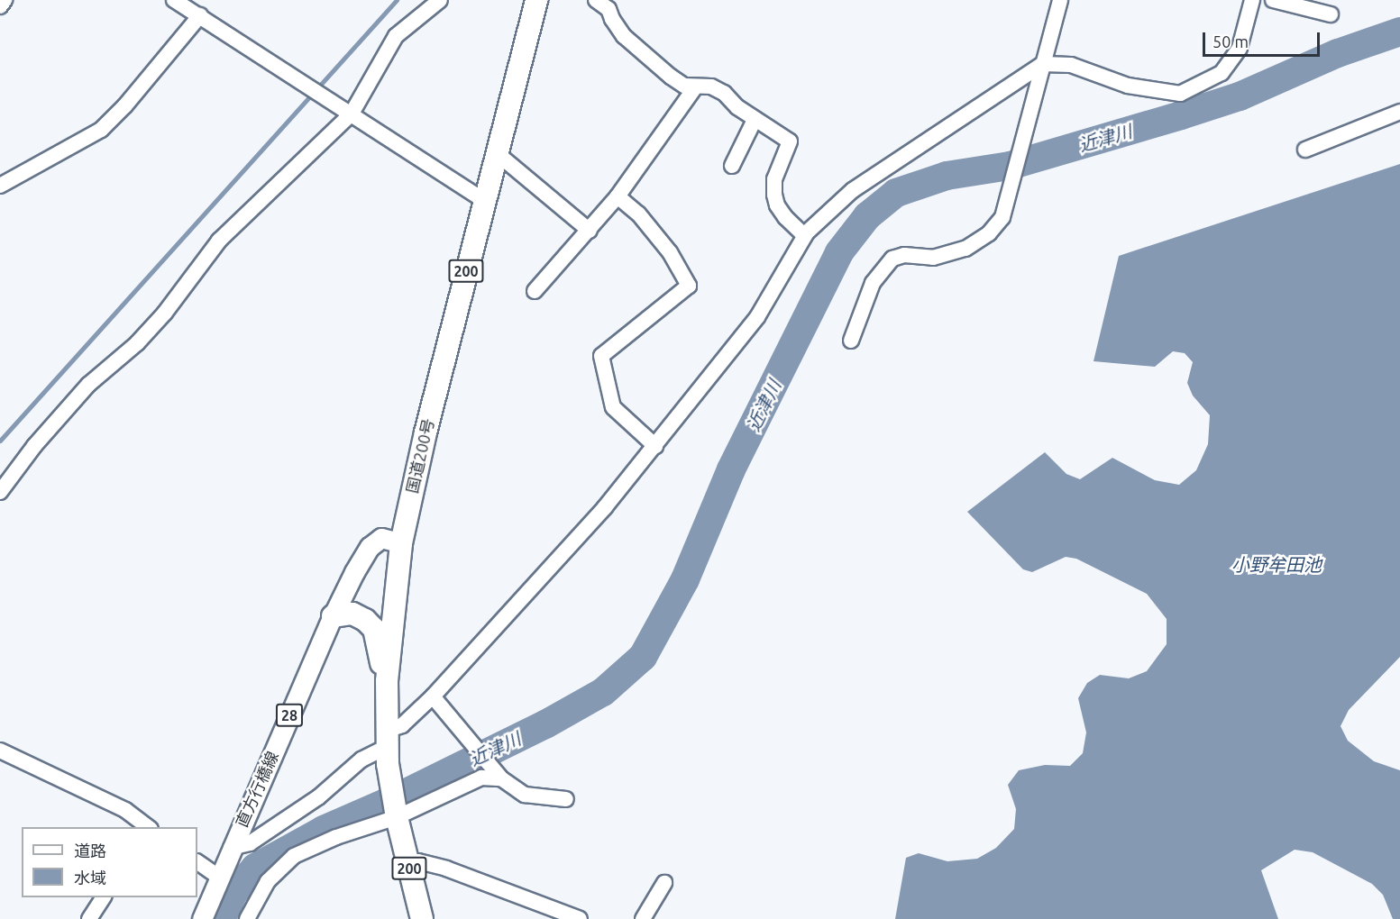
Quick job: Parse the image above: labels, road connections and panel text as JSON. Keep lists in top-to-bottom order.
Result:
{
  "streets": {
    "highway": ["200", "国道200号"],
    "main road": ["28", "直方行橋線"]
  },
  "crossings": [
    ["国道200号", "直方行橋線"]
  ],
  "water": ["近津川", "小野牟田池"],
  "legend": ["道路", "水域"],
  "scale_bar": "50 m"
}
